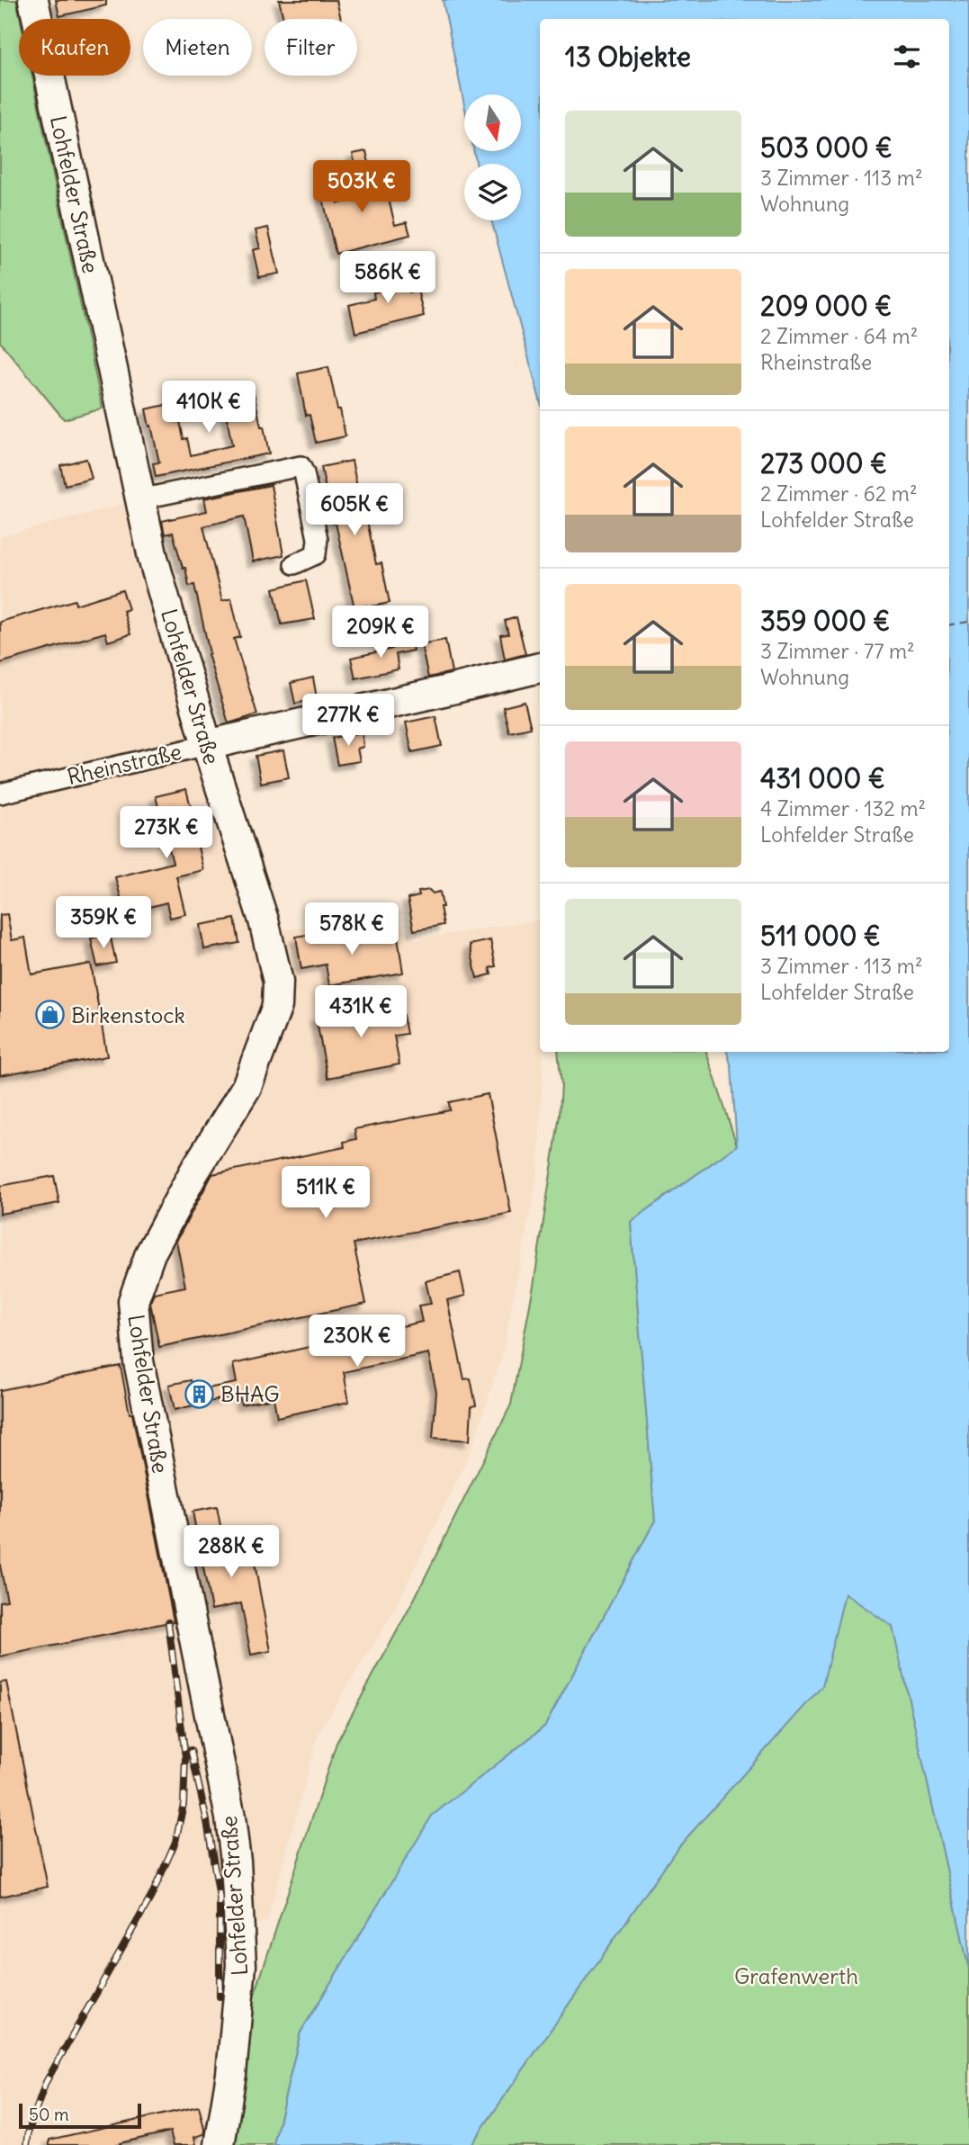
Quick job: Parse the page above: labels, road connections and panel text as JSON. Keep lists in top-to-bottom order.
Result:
{
  "streets": {
    "street": ["Lohfelder Straße", "Rheinstraße"]
  },
  "crossings": [
    ["Lohfelder Straße", "Rheinstraße"]
  ],
  "parks": ["Grafenwerth"],
  "places": {
    "shop": ["Birkenstock"],
    "building": ["BHAG"]
  },
  "scale_bar": "50 m",
  "north": "bottom",
  "page": {
    "chip": ["Kaufen", "Mieten", "Filter"],
    "heading": "13 Objekte",
    "list": [
      {
        "name": "503 000 €",
        "note": "3 Zimmer · 113 m² · Wohnung"
      },
      {
        "name": "209 000 €",
        "note": "2 Zimmer · 64 m² · Rheinstraße"
      },
      {
        "name": "273 000 €",
        "note": "2 Zimmer · 62 m² · Lohfelder Straße"
      },
      {
        "name": "359 000 €",
        "note": "3 Zimmer · 77 m² · Wohnung"
      },
      {
        "name": "431 000 €",
        "note": "4 Zimmer · 132 m² · Lohfelder Straße"
      },
      {
        "name": "511 000 €",
        "note": "3 Zimmer · 113 m² · Lohfelder Straße"
      }
    ],
    "price": [
      "503K €",
      "586K €",
      "410K €",
      "605K €",
      "209K €",
      "277K €",
      "273K €",
      "359K €",
      "578K €",
      "431K €",
      "511K €",
      "230K €",
      "288K €"
    ],
    "scale": "50 m"
  }
}
